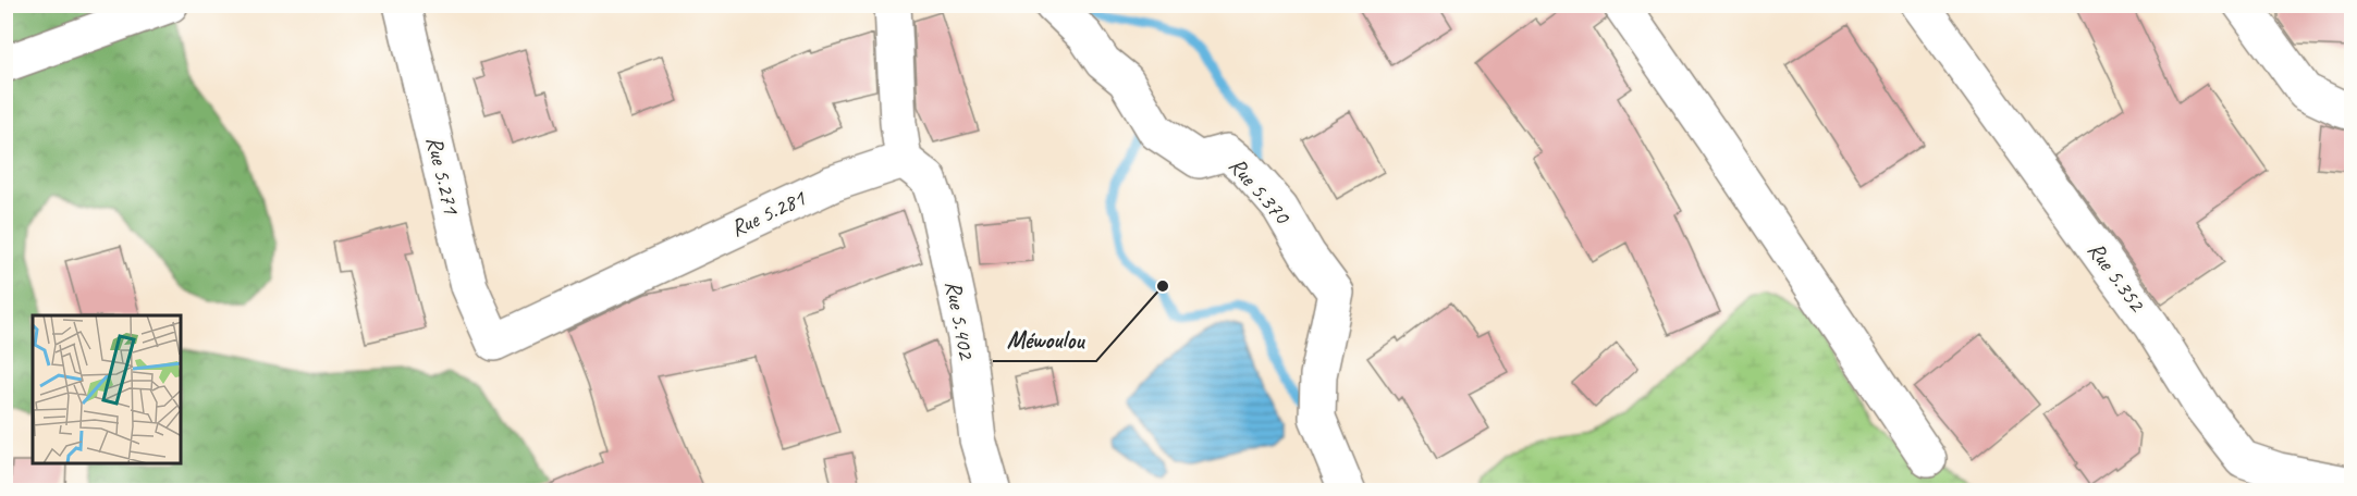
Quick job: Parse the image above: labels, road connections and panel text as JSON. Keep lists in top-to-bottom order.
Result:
{
  "streets": {
    "street": [
      "Rue 5.271",
      "Rue 5.370",
      "Rue 5.281",
      "Rue 5.352",
      "Rue 5.402"
    ]
  },
  "crossings": [
    ["Rue 5.271", "Rue 5.281"],
    ["Rue 5.281", "Rue 5.402"]
  ],
  "places": ["Méwoulou"]
}
